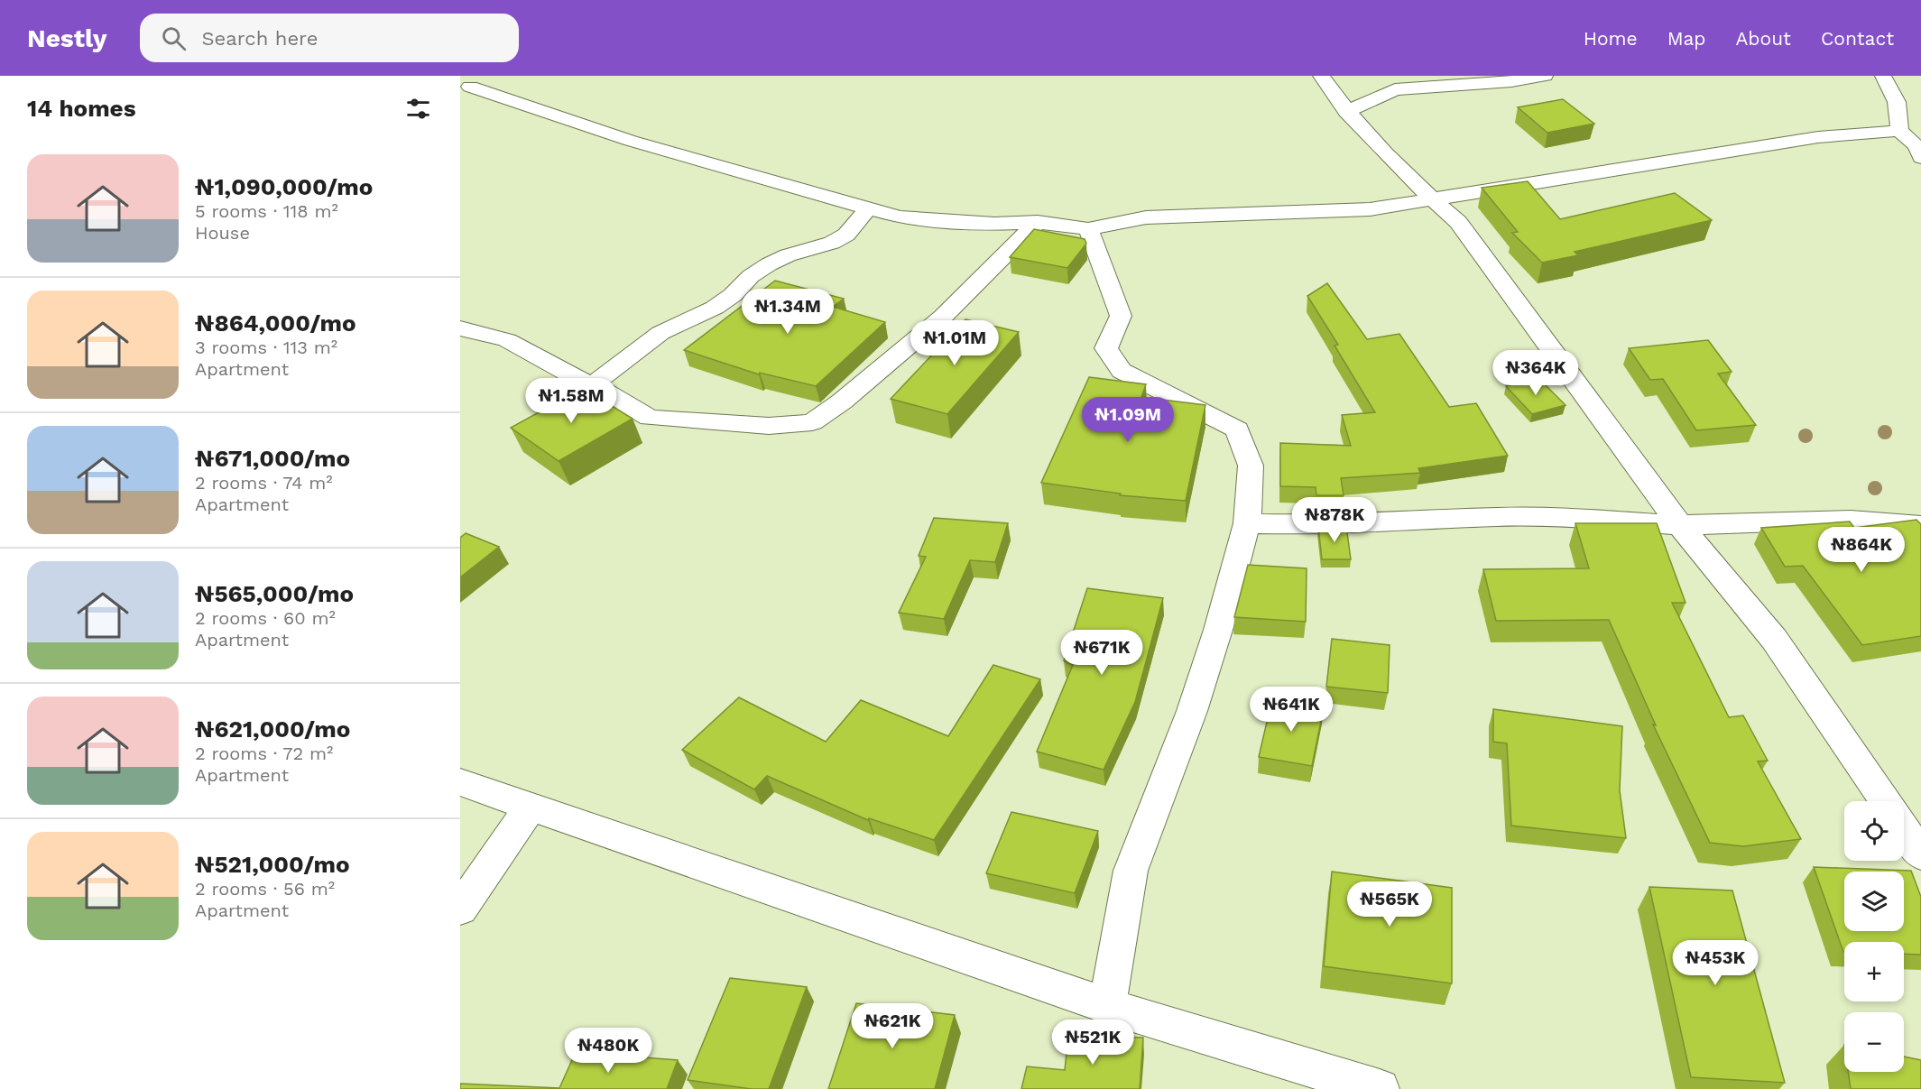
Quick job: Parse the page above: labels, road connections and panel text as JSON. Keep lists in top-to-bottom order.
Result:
{
  "page": {
    "header": "Nestly",
    "search": "Search here",
    "nav": [
      "Home",
      "Map",
      "About",
      "Contact"
    ],
    "heading": "14 homes",
    "list": [
      {
        "name": "₦1,090,000/mo",
        "note": "5 rooms · 118 m² · House"
      },
      {
        "name": "₦864,000/mo",
        "note": "3 rooms · 113 m² · Apartment"
      },
      {
        "name": "₦671,000/mo",
        "note": "2 rooms · 74 m² · Apartment"
      },
      {
        "name": "₦565,000/mo",
        "note": "2 rooms · 60 m² · Apartment"
      },
      {
        "name": "₦621,000/mo",
        "note": "2 rooms · 72 m² · Apartment"
      },
      {
        "name": "₦521,000/mo",
        "note": "2 rooms · 56 m² · Apartment"
      }
    ],
    "price": [
      "₦1.34M",
      "₦1.01M",
      "₦364K",
      "₦1.58M",
      "₦1.09M",
      "₦878K",
      "₦864K",
      "₦671K",
      "₦641K",
      "₦565K",
      "₦453K",
      "₦621K",
      "₦521K",
      "₦480K"
    ],
    "map_buttons": ["+", "−"]
  }
}
